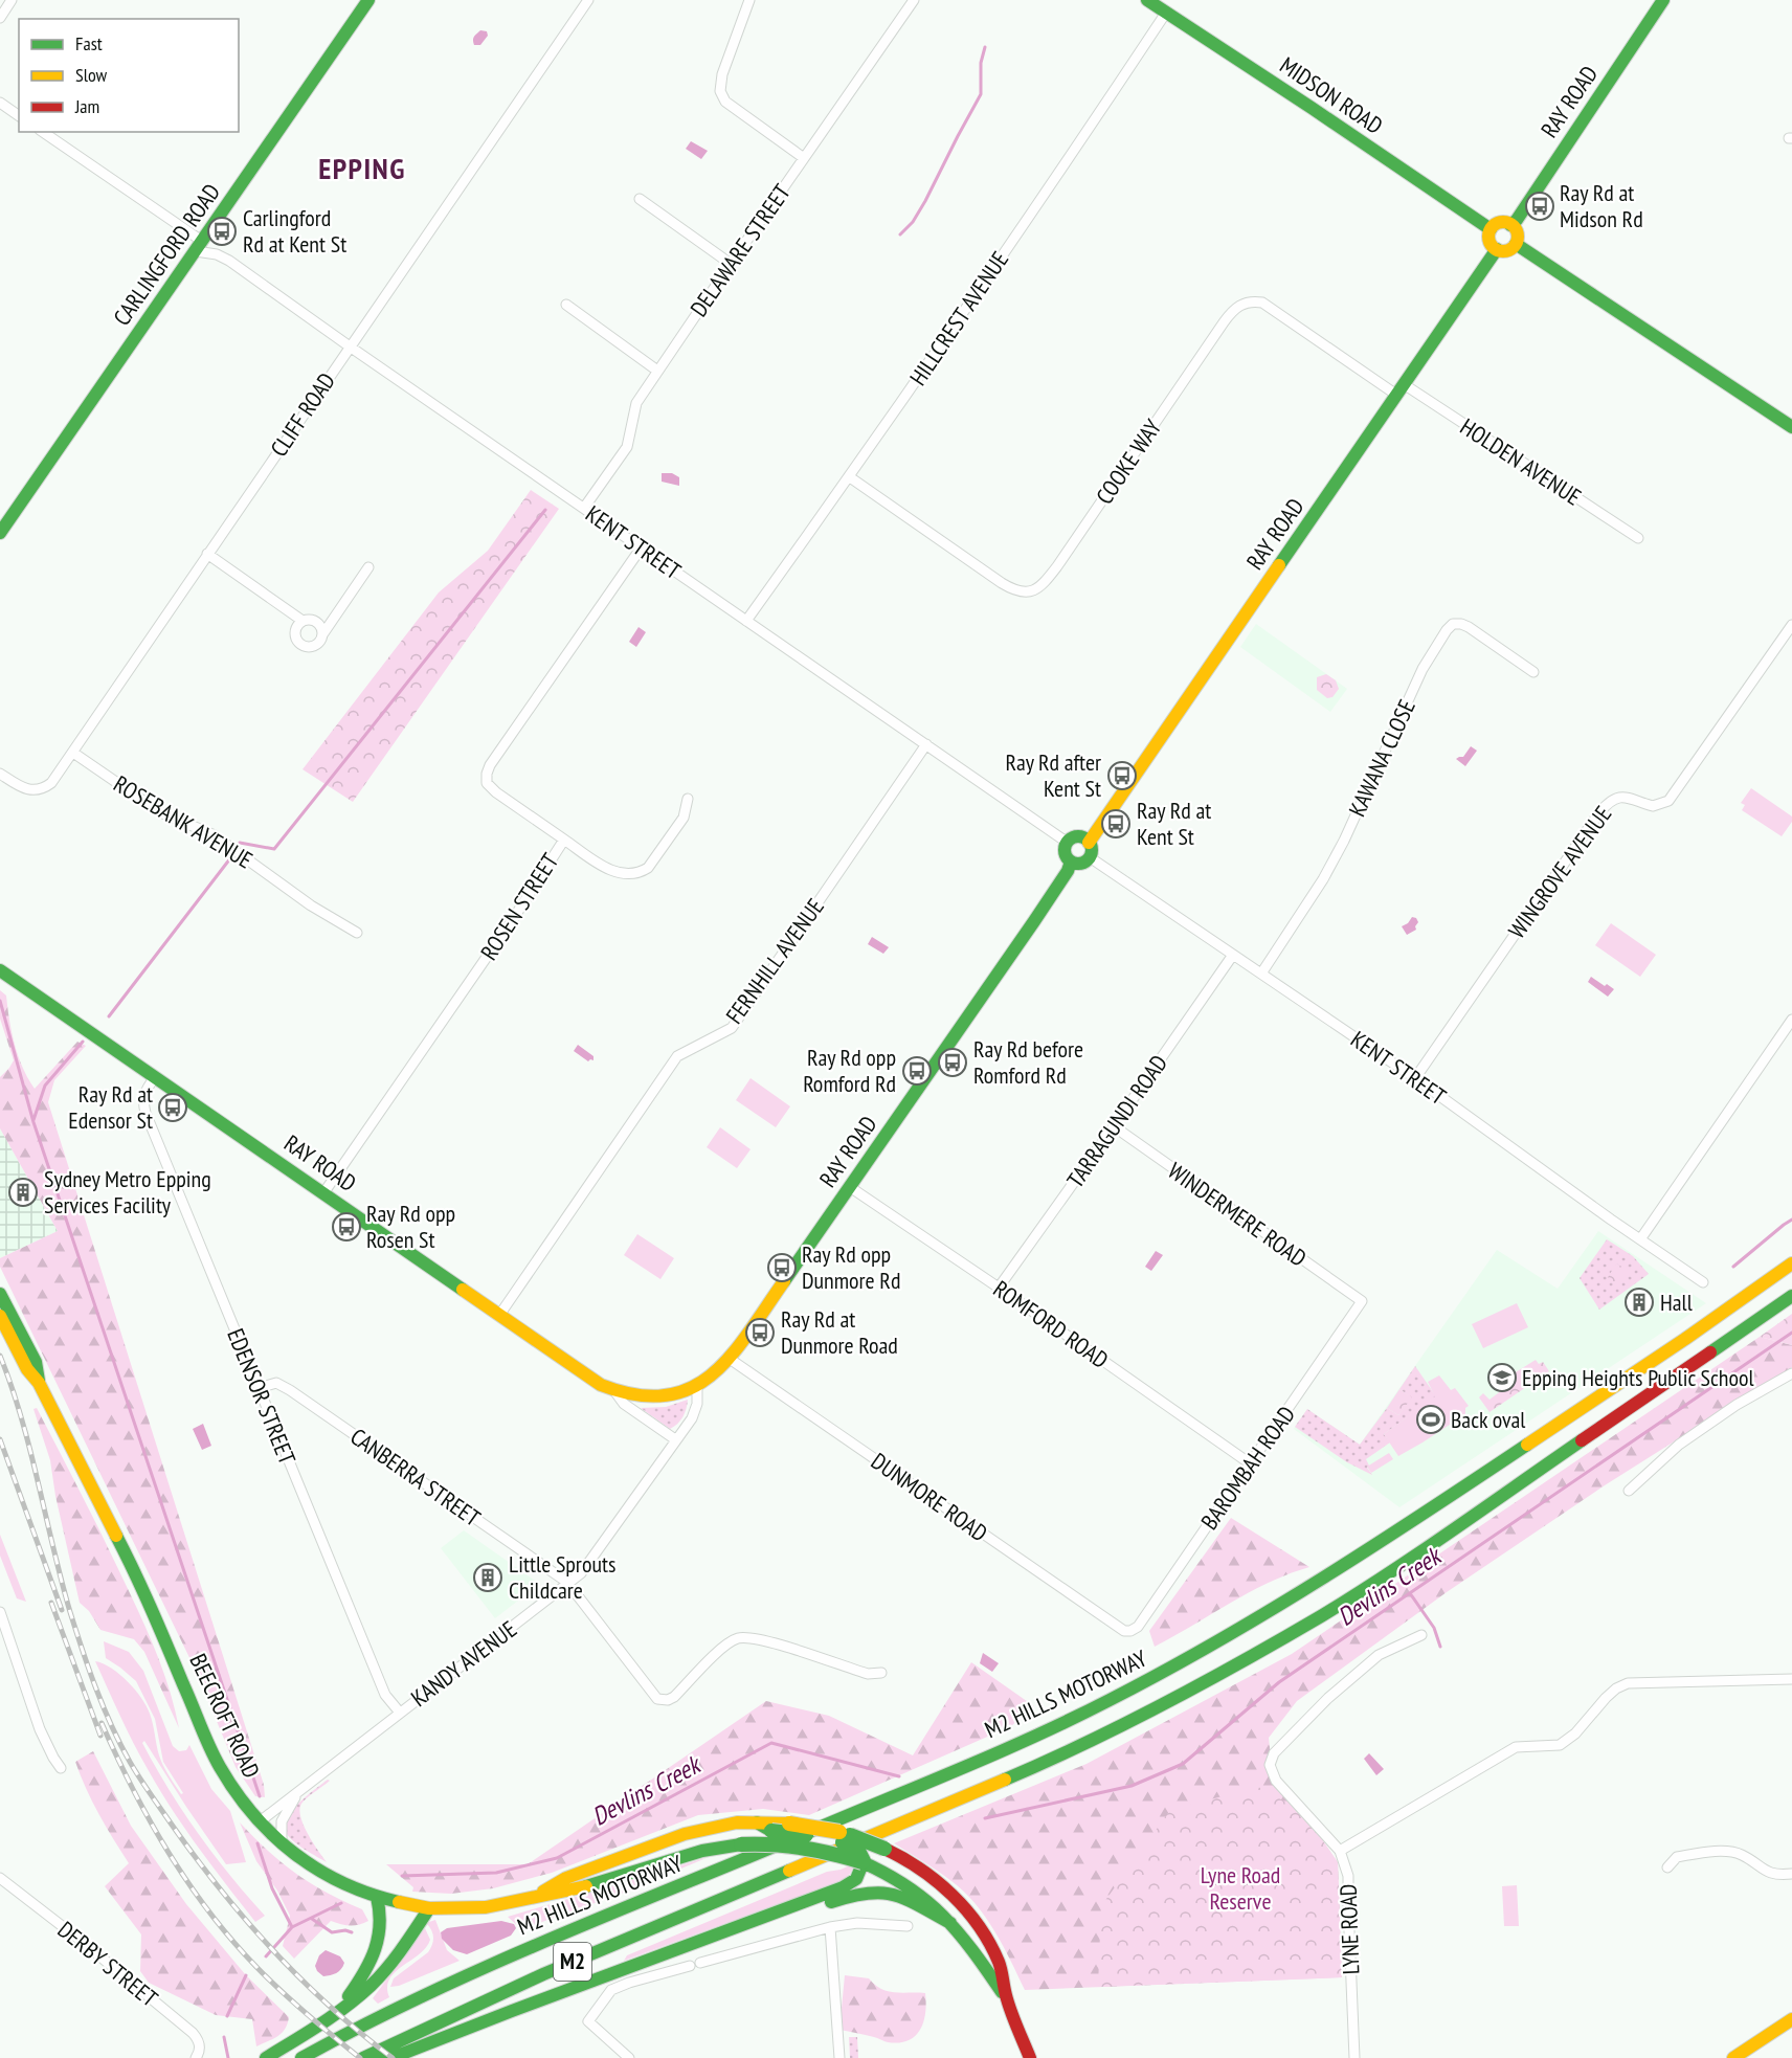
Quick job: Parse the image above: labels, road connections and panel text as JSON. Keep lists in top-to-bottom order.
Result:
{
  "streets": {
    "main road": [
      "MIDSON ROAD",
      "RAY ROAD",
      "CARLINGFORD ROAD",
      "M2 HILLS MOTORWAY",
      "BEECROFT ROAD",
      "M2"
    ],
    "street": [
      "DELAWARE STREET",
      "HILLCREST AVENUE",
      "CLIFF ROAD",
      "COOKE WAY",
      "HOLDEN AVENUE",
      "KENT STREET",
      "KAWANA CLOSE",
      "ROSEBANK AVENUE",
      "WINGROVE AVENUE",
      "ROSEN STREET",
      "FERNHILL AVENUE",
      "TARRAGUNDI ROAD",
      "WINDERMERE ROAD",
      "ROMFORD ROAD",
      "EDENSOR STREET",
      "BAROMBAH ROAD",
      "CANBERRA STREET",
      "DUNMORE ROAD",
      "KANDY AVENUE",
      "LYNE ROAD",
      "DERBY STREET"
    ]
  },
  "crossings": [
    ["MIDSON ROAD", "RAY ROAD"],
    ["MIDSON ROAD", "HILLCREST AVENUE"],
    ["RAY ROAD", "COOKE WAY"],
    ["RAY ROAD", "HOLDEN AVENUE"],
    ["RAY ROAD", "KENT STREET"],
    ["RAY ROAD", "ROSEN STREET"],
    ["RAY ROAD", "FERNHILL AVENUE"],
    ["RAY ROAD", "ROMFORD ROAD"],
    ["RAY ROAD", "EDENSOR STREET"],
    ["RAY ROAD", "DUNMORE ROAD"],
    ["RAY ROAD", "KANDY AVENUE"],
    ["DELAWARE STREET", "KENT STREET"],
    ["CARLINGFORD ROAD", "KENT STREET"],
    ["HILLCREST AVENUE", "COOKE WAY"],
    ["HILLCREST AVENUE", "KENT STREET"],
    ["CLIFF ROAD", "KENT STREET"],
    ["CLIFF ROAD", "ROSEBANK AVENUE"],
    ["COOKE WAY", "HOLDEN AVENUE"],
    ["KENT STREET", "KAWANA CLOSE"],
    ["KENT STREET", "WINGROVE AVENUE"],
    ["KENT STREET", "ROSEN STREET"],
    ["KENT STREET", "FERNHILL AVENUE"],
    ["KENT STREET", "TARRAGUNDI ROAD"],
    ["TARRAGUNDI ROAD", "WINDERMERE ROAD"],
    ["TARRAGUNDI ROAD", "ROMFORD ROAD"],
    ["WINDERMERE ROAD", "BAROMBAH ROAD"],
    ["ROMFORD ROAD", "BAROMBAH ROAD"],
    ["EDENSOR STREET", "CANBERRA STREET"],
    ["EDENSOR STREET", "KANDY AVENUE"],
    ["BAROMBAH ROAD", "DUNMORE ROAD"],
    ["CANBERRA STREET", "KANDY AVENUE"],
    ["KANDY AVENUE", "BEECROFT ROAD"],
    ["BEECROFT ROAD", "M2"]
  ],
  "districts": ["EPPING"],
  "water": ["Devlins Creek"],
  "parks": ["Lyne Road Reserve"],
  "places": {
    "bus stop": [
      "Ray Rd at Midson Rd",
      "Carlingford Rd at Kent St",
      "Ray Rd after Kent St",
      "Ray Rd at Kent St",
      "Ray Rd before Romford Rd",
      "Ray Rd opp Romford Rd",
      "Ray Rd at Edensor St",
      "Ray Rd opp Rosen St",
      "Ray Rd opp Dunmore Rd",
      "Ray Rd at Dunmore Road"
    ],
    "building": ["Sydney Metro Epping Services Facility", "Hall", "Little Sprouts Childcare"],
    "school or university": ["Epping Heights Public School"],
    "sports": ["Back oval"]
  },
  "legend": ["Fast", "Slow", "Jam"]
}
